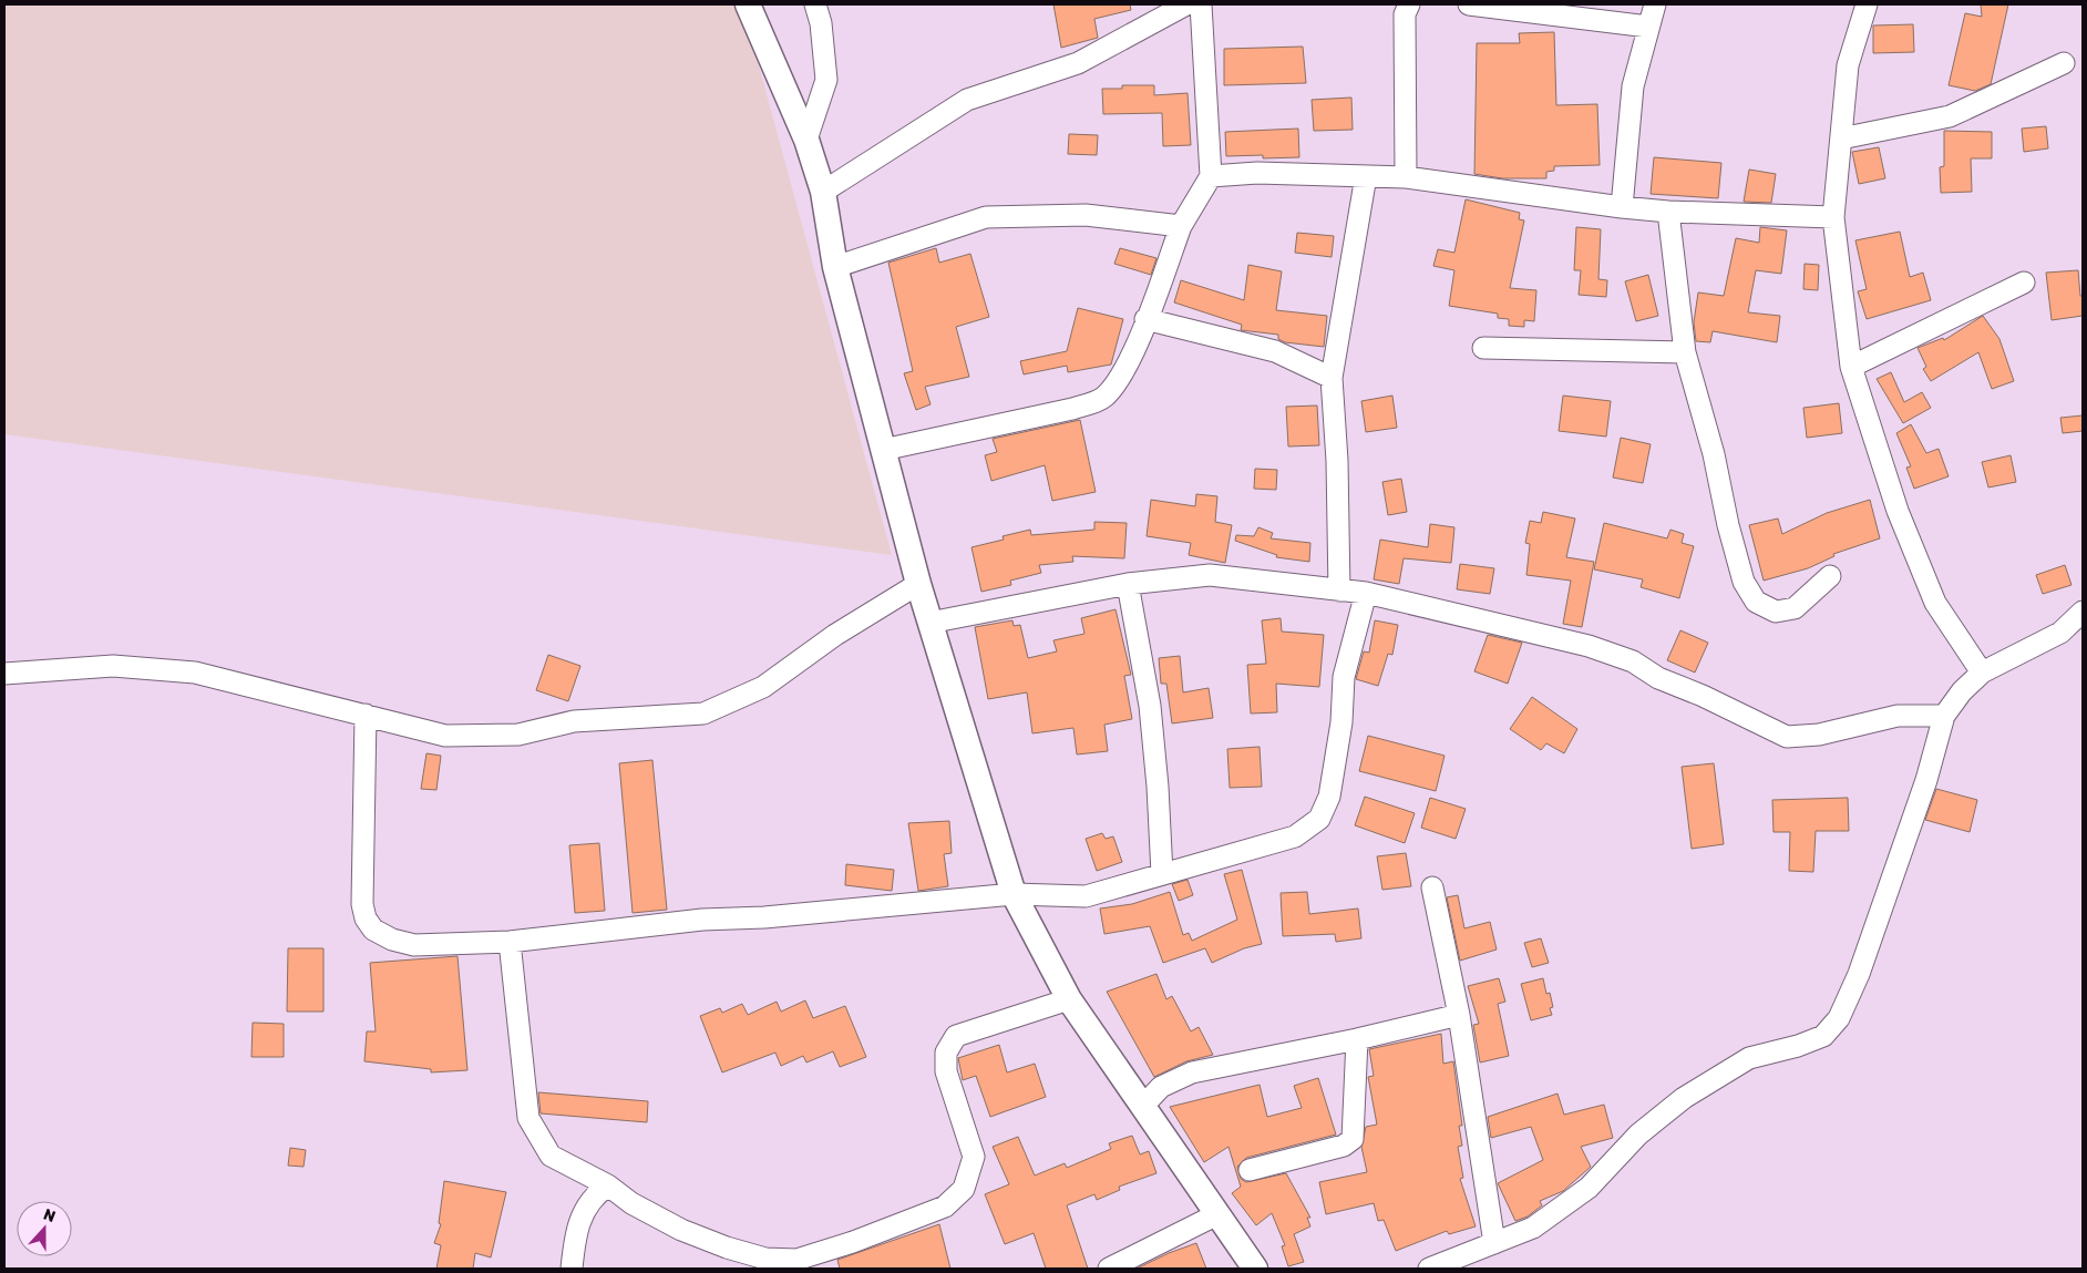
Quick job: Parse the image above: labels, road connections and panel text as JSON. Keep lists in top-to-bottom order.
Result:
{
  "north": "top"
}
